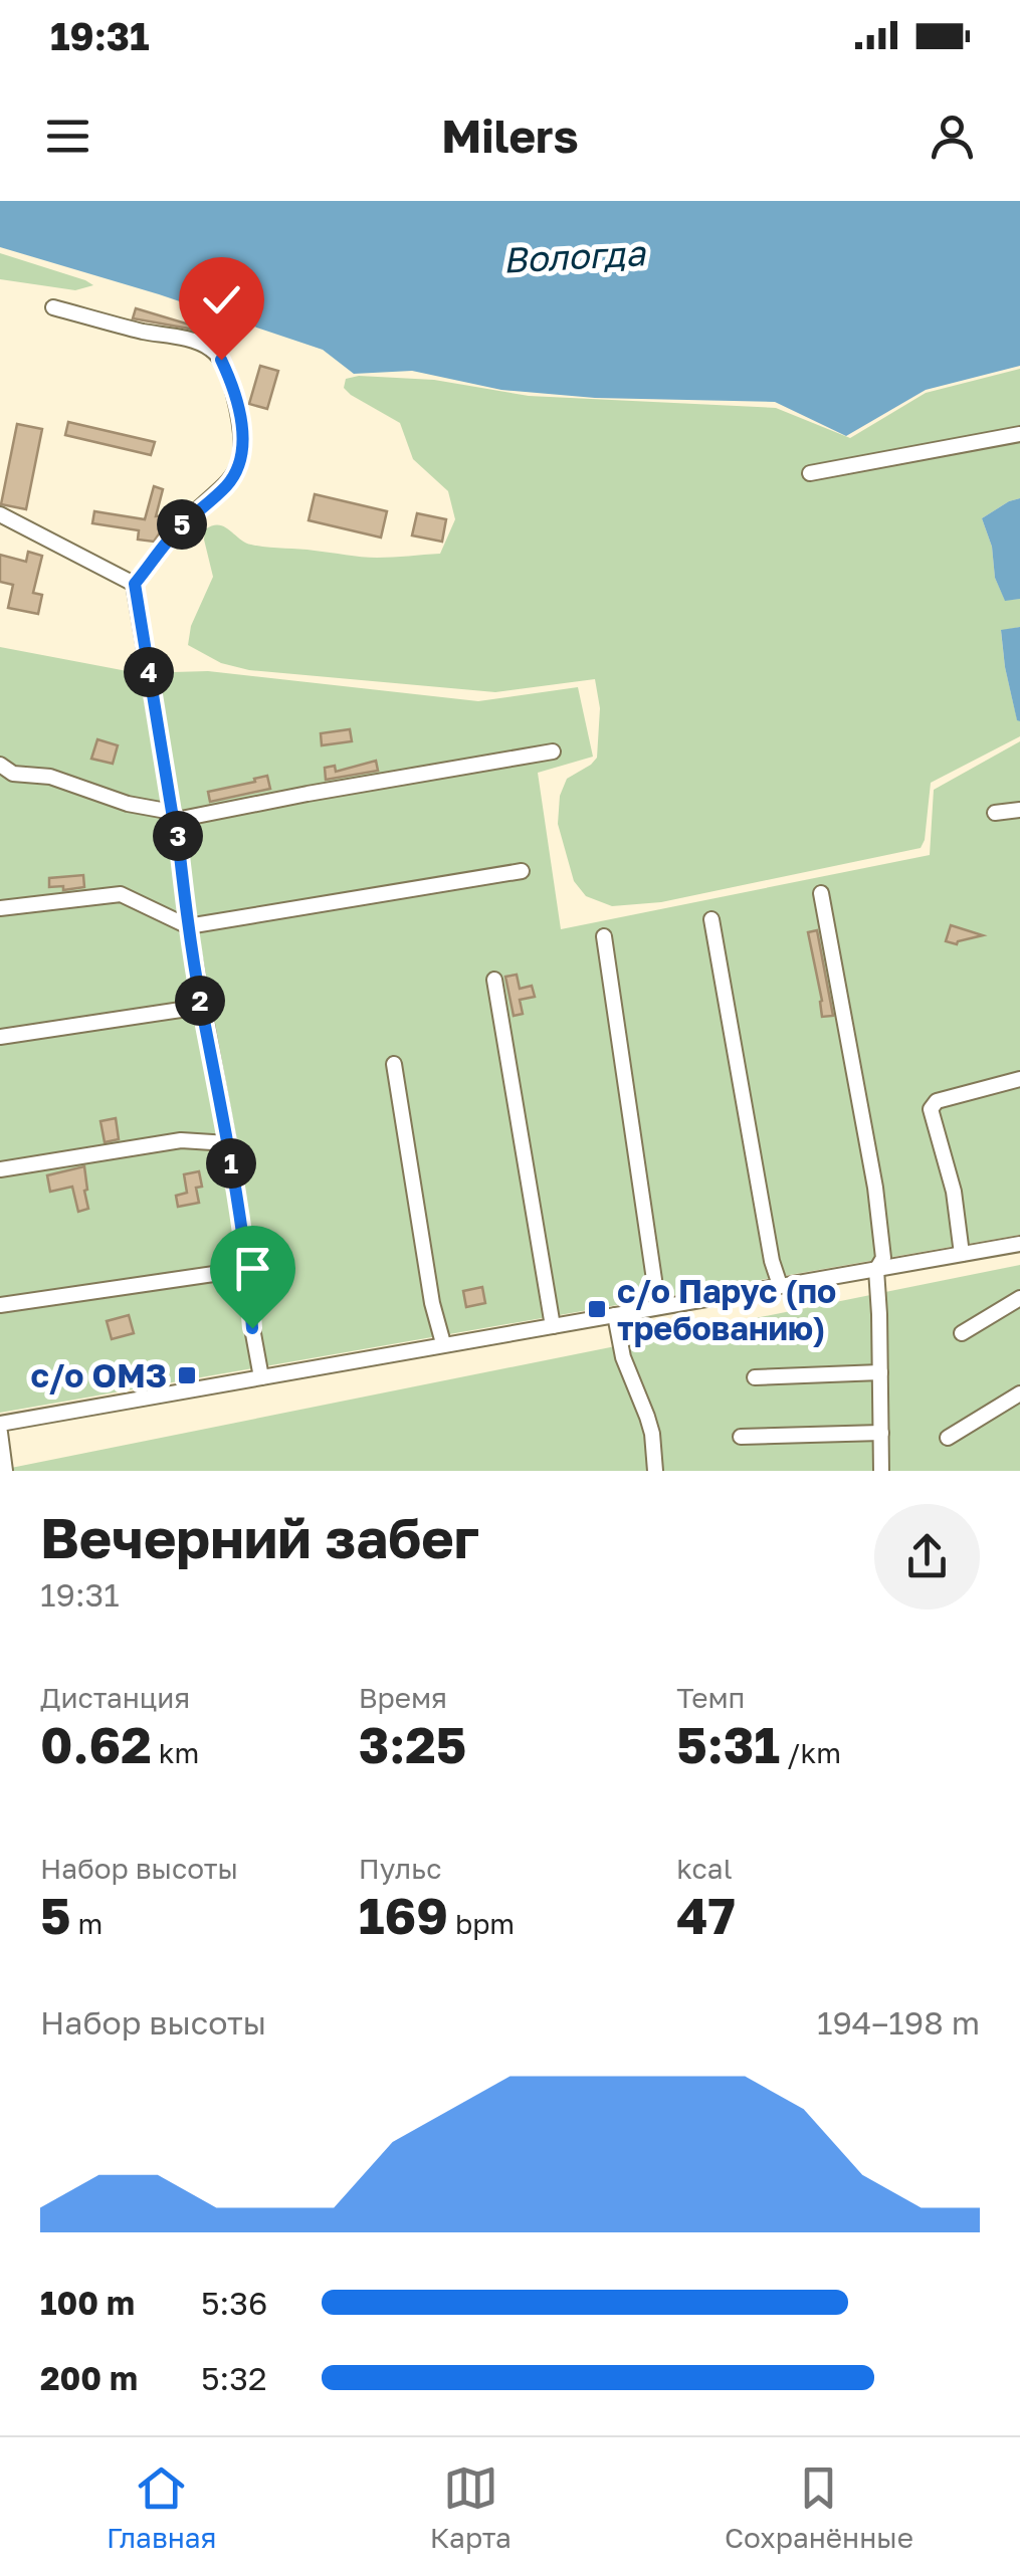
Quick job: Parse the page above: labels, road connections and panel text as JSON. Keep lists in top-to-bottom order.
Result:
{
  "water": ["Вологда"],
  "places": {
    "transit": ["с/о Парус (по требованию)", "с/о ОМЗ"]
  },
  "page": {
    "status": "19:31",
    "header": "Milers",
    "pins": [
      "5",
      "4",
      "3",
      "2",
      "1"
    ],
    "heading": ["Вечерний забег", "19:31"],
    "stats": [
      ["Дистанция", "0.62 km"],
      ["Время", "3:25"],
      ["Темп", "5:31 /km"],
      ["Набор высоты", "5 m"],
      ["Пульс", "169 bpm"],
      ["kcal", "47"]
    ],
    "chart": ["Набор высоты", "194–198 m"],
    "list": [
      {
        "name": "100 m",
        "note": "5:36"
      },
      {
        "name": "200 m",
        "note": "5:32"
      }
    ],
    "tabs": ["Главная", "Карта", "Сохранённые"]
  }
}
